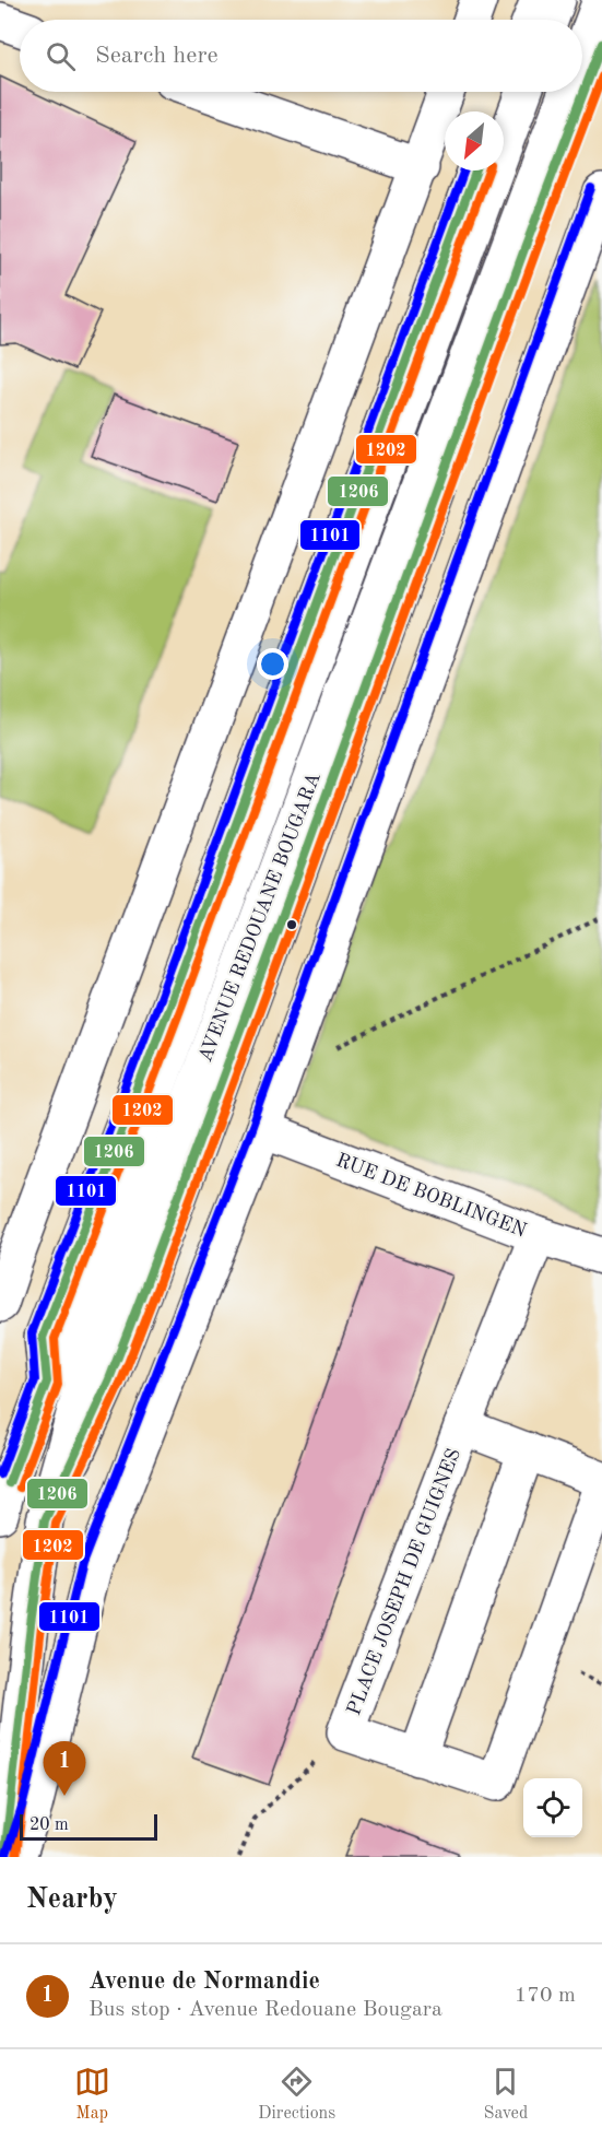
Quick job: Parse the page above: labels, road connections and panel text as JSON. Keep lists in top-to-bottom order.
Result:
{
  "streets": {
    "street": ["AVENUE REDOUANE BOUGARA", "RUE DE BOBLINGEN", "PLACE JOSEPH DE GUIGNES"]
  },
  "crossings": [
    ["RUE DE BOBLINGEN", "PLACE JOSEPH DE GUIGNES"]
  ],
  "lines": ["transit line 1206", "transit line 1202", "transit line 1101"],
  "scale_bar": "20 m",
  "north": "bottom left",
  "page": {
    "search": "Search here",
    "pins": "1",
    "scale": "20 m",
    "heading": "Nearby",
    "list": [
      {
        "mark": "1",
        "name": "Avenue de Normandie",
        "note": "Bus stop · Avenue Redouane Bougara",
        "value": "170 m"
      }
    ],
    "nav": ["Map", "Directions", "Saved"]
  }
}
